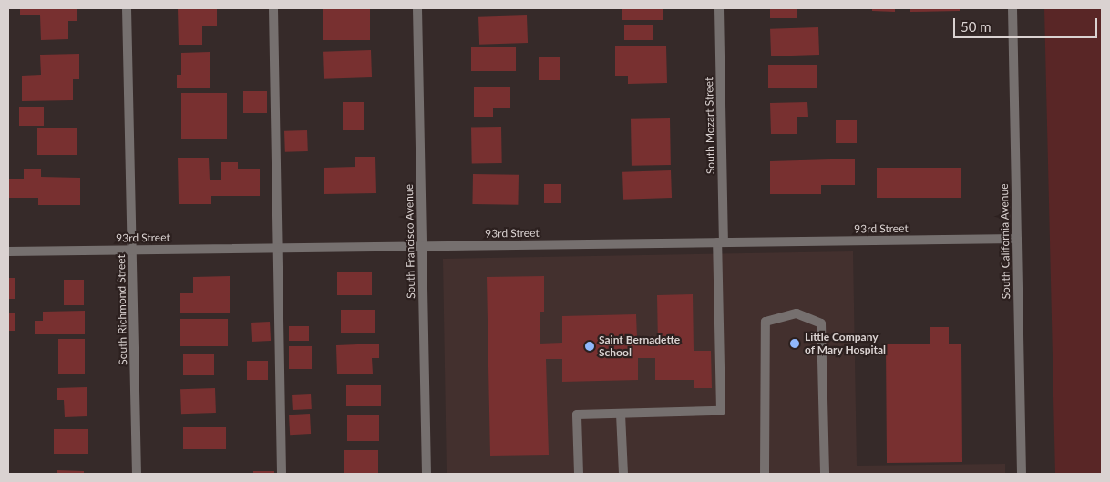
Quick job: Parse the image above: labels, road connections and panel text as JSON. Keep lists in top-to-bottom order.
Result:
{
  "streets": {
    "street": [
      "South Mozart Street",
      "93rd Street",
      "South Francisco Avenue",
      "South California Avenue",
      "South Richmond Street"
    ]
  },
  "crossings": [
    ["South Mozart Street", "93rd Street"],
    ["93rd Street", "South Francisco Avenue"],
    ["93rd Street", "South California Avenue"],
    ["93rd Street", "South Richmond Street"]
  ],
  "places": ["Little Company of Mary Hospital", "Saint Bernadette School"],
  "scale_bar": "50 m"
}
